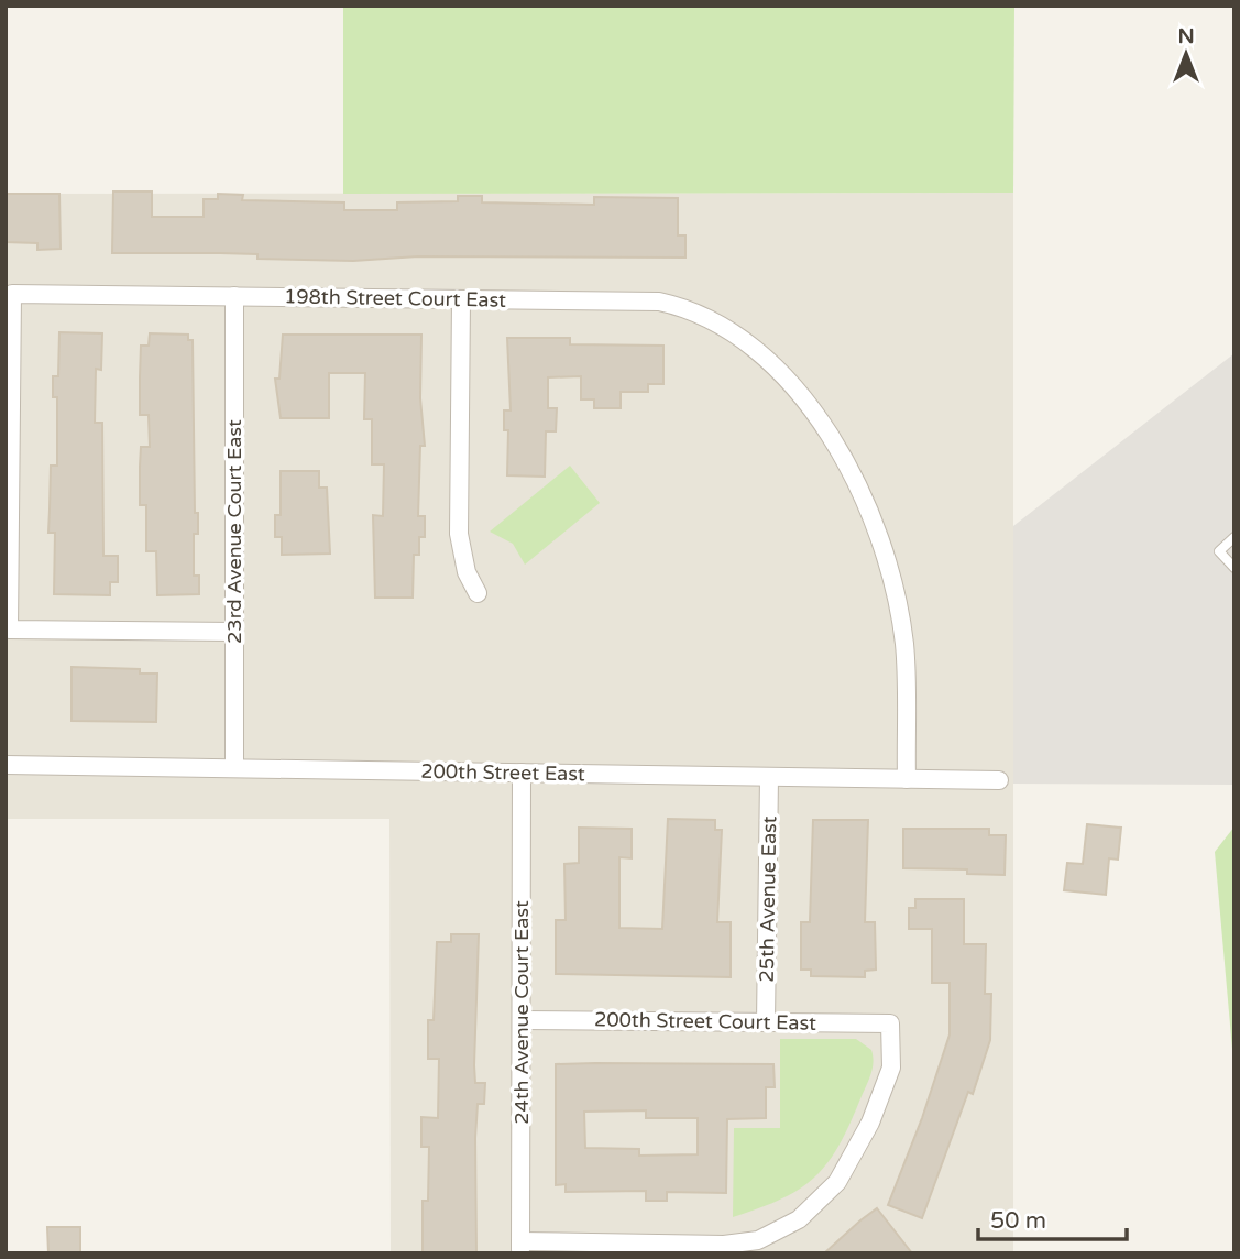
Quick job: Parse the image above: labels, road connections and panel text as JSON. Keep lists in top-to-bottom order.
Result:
{
  "streets": {
    "street": [
      "198th Street Court East",
      "23rd Avenue Court East",
      "200th Street East",
      "25th Avenue East",
      "24th Avenue Court East",
      "200th Street Court East"
    ]
  },
  "crossings": [
    ["198th Street Court East", "23rd Avenue Court East"],
    ["198th Street Court East", "200th Street East"],
    ["23rd Avenue Court East", "200th Street East"],
    ["200th Street East", "25th Avenue East"],
    ["200th Street East", "24th Avenue Court East"],
    ["25th Avenue East", "200th Street Court East"],
    ["24th Avenue Court East", "200th Street Court East"]
  ],
  "scale_bar": "50 m",
  "north": "top"
}
